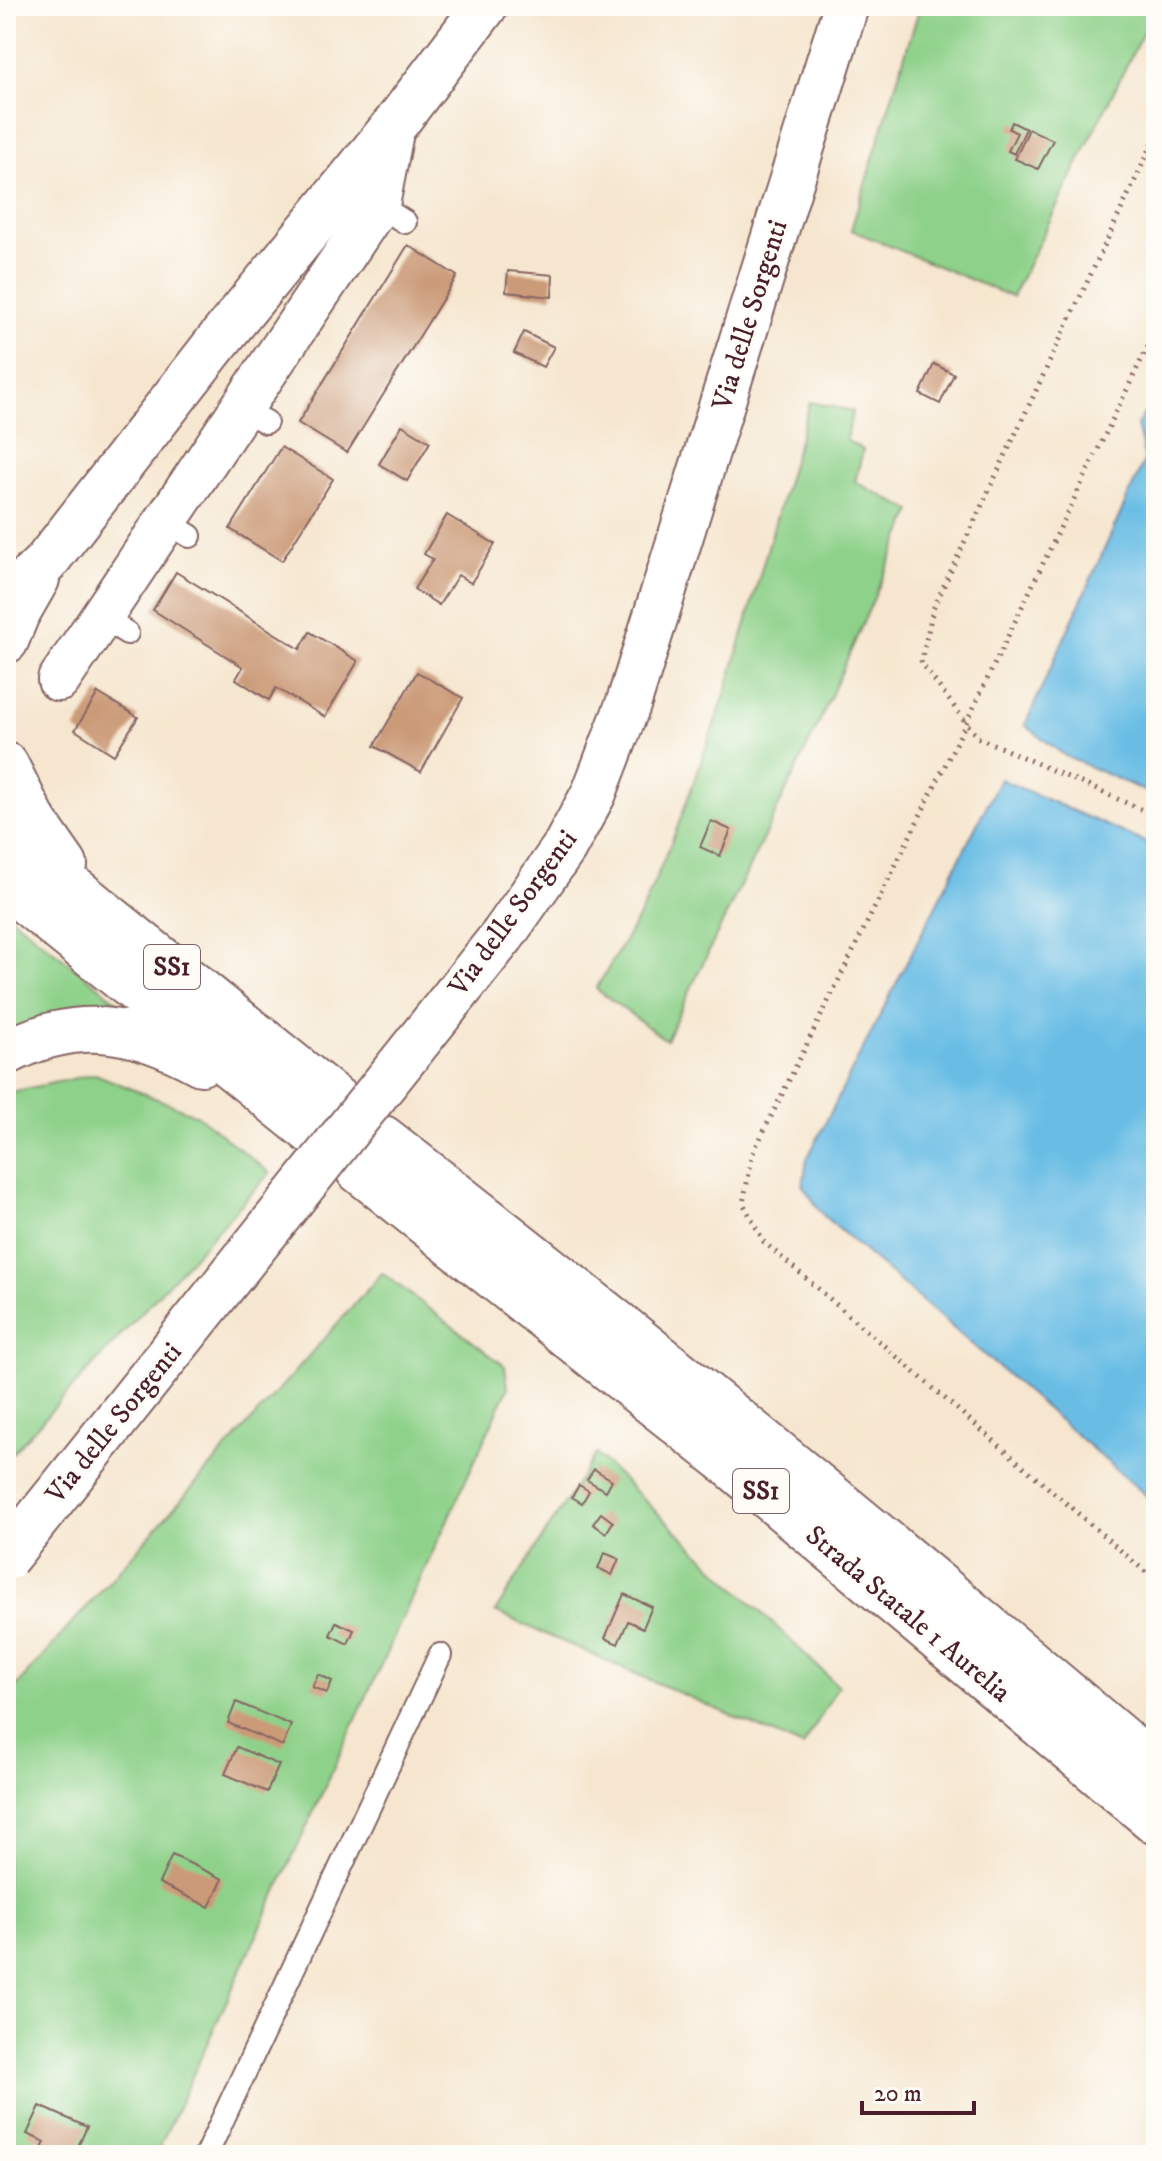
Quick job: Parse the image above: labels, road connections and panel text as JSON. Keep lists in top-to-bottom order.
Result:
{
  "streets": {
    "main road": ["Via delle Sorgenti", "SS1", "Strada Statale 1 Aurelia"]
  },
  "scale_bar": "20 m"
}
